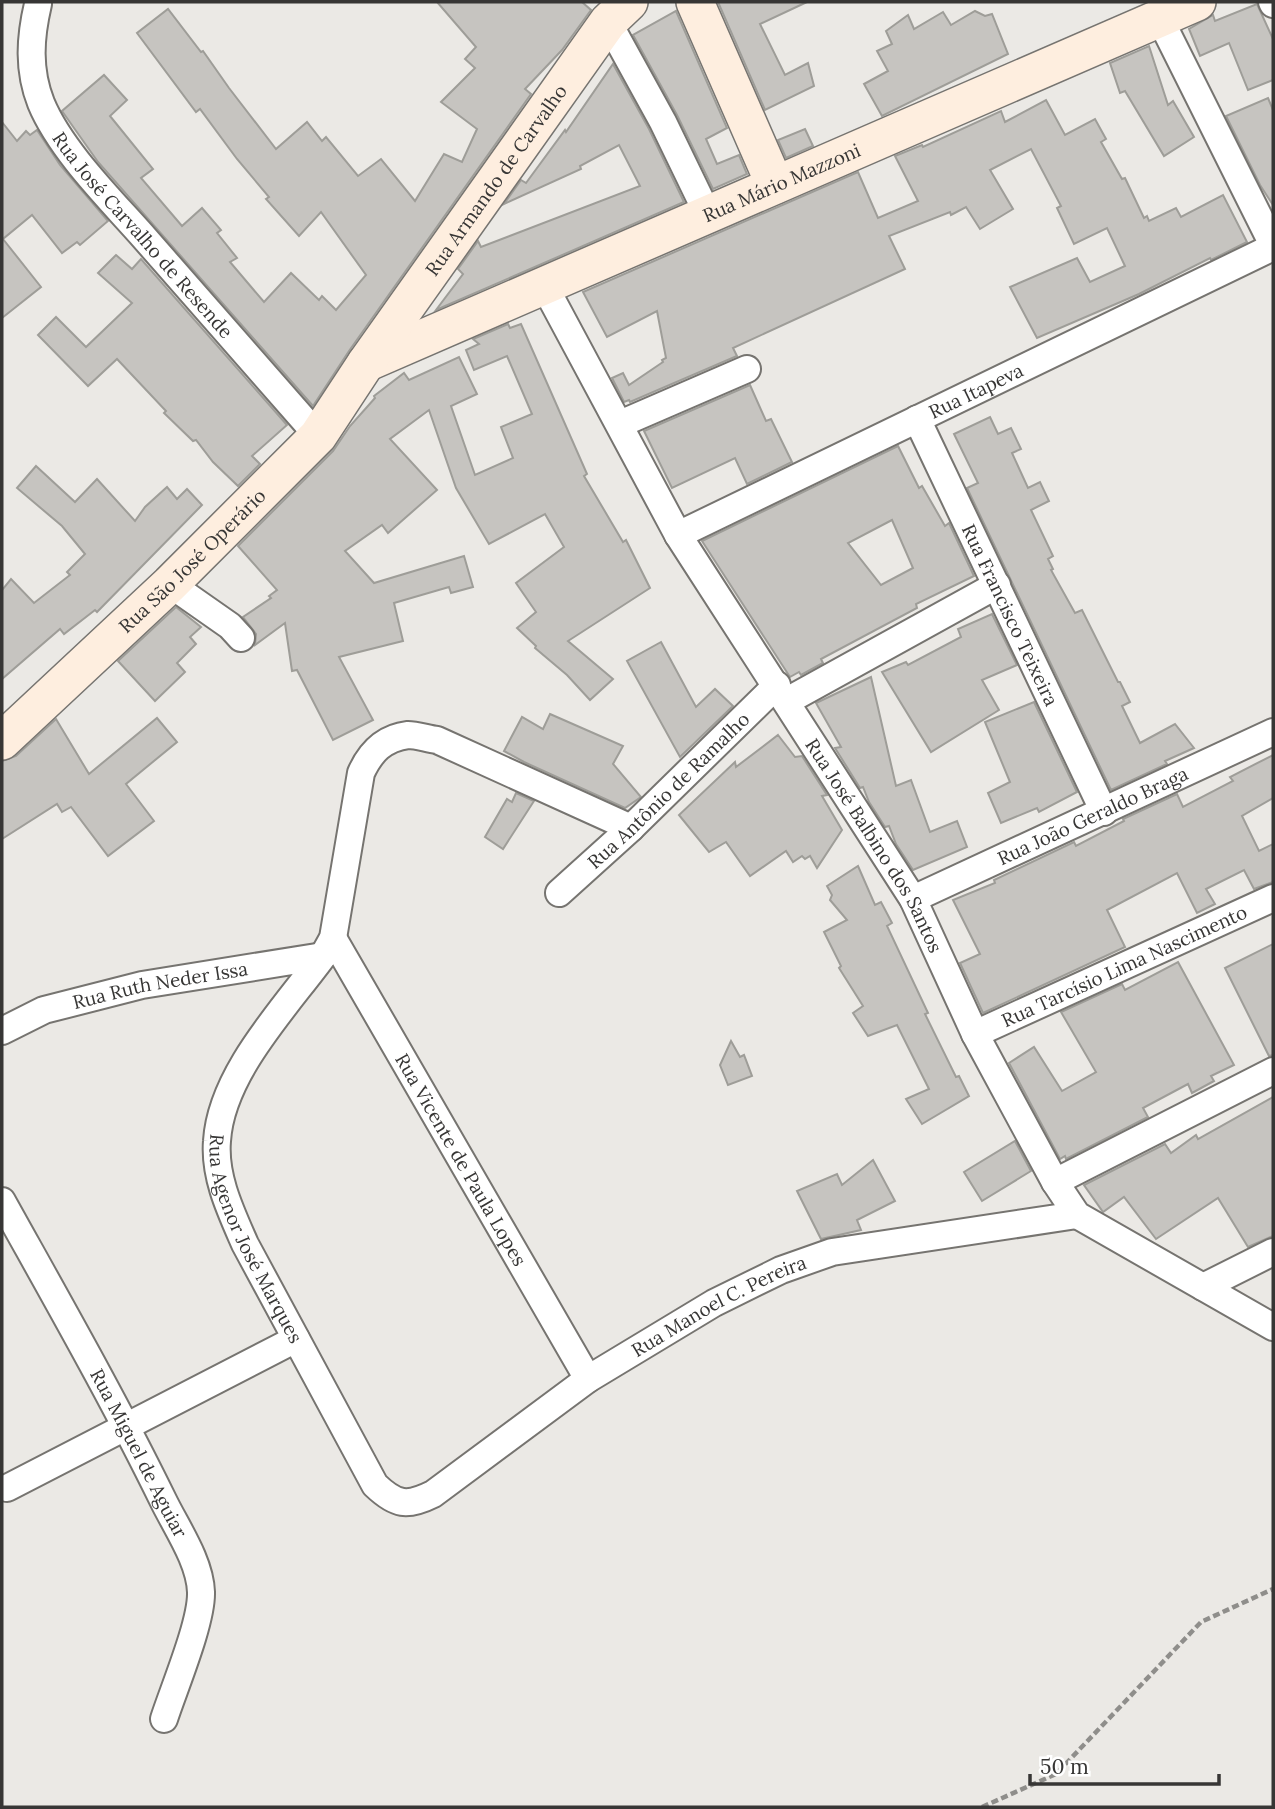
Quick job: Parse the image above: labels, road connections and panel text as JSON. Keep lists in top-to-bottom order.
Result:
{
  "streets": {
    "street": [
      "Rua Armando de Carvalho",
      "Rua Mário Mazzoni",
      "Rua José Carvalho de Resende",
      "Rua Itapeva",
      "Rua São José Operário",
      "Rua Francisco Teixeira",
      "Rua Antônio de Ramalho",
      "Rua João Geraldo Braga",
      "Rua José Balbino dos Santos",
      "Rua Tarcísio Lima Nascimento",
      "Rua Ruth Neder Issa",
      "Rua Vicente de Paula Lopes",
      "Rua Agenor José Marques",
      "Rua Manoel C. Pereira",
      "Rua Miguel de Aguiar"
    ]
  },
  "crossings": [
    ["Rua Armando de Carvalho", "Rua Mário Mazzoni"],
    ["Rua Armando de Carvalho", "Rua São José Operário"],
    ["Rua Mário Mazzoni", "Rua São José Operário"],
    ["Rua Mário Mazzoni", "Rua José Balbino dos Santos"],
    ["Rua José Carvalho de Resende", "Rua São José Operário"],
    ["Rua Itapeva", "Rua Francisco Teixeira"],
    ["Rua Itapeva", "Rua José Balbino dos Santos"],
    ["Rua Francisco Teixeira", "Rua Antônio de Ramalho"],
    ["Rua Francisco Teixeira", "Rua João Geraldo Braga"],
    ["Rua Antônio de Ramalho", "Rua José Balbino dos Santos"],
    ["Rua Antônio de Ramalho", "Rua Agenor José Marques"],
    ["Rua João Geraldo Braga", "Rua José Balbino dos Santos"],
    ["Rua José Balbino dos Santos", "Rua Tarcísio Lima Nascimento"],
    ["Rua José Balbino dos Santos", "Rua Manoel C. Pereira"],
    ["Rua Ruth Neder Issa", "Rua Vicente de Paula Lopes"],
    ["Rua Ruth Neder Issa", "Rua Agenor José Marques"],
    ["Rua Vicente de Paula Lopes", "Rua Agenor José Marques"],
    ["Rua Vicente de Paula Lopes", "Rua Manoel C. Pereira"],
    ["Rua Agenor José Marques", "Rua Manoel C. Pereira"]
  ],
  "scale_bar": "50 m"
}
